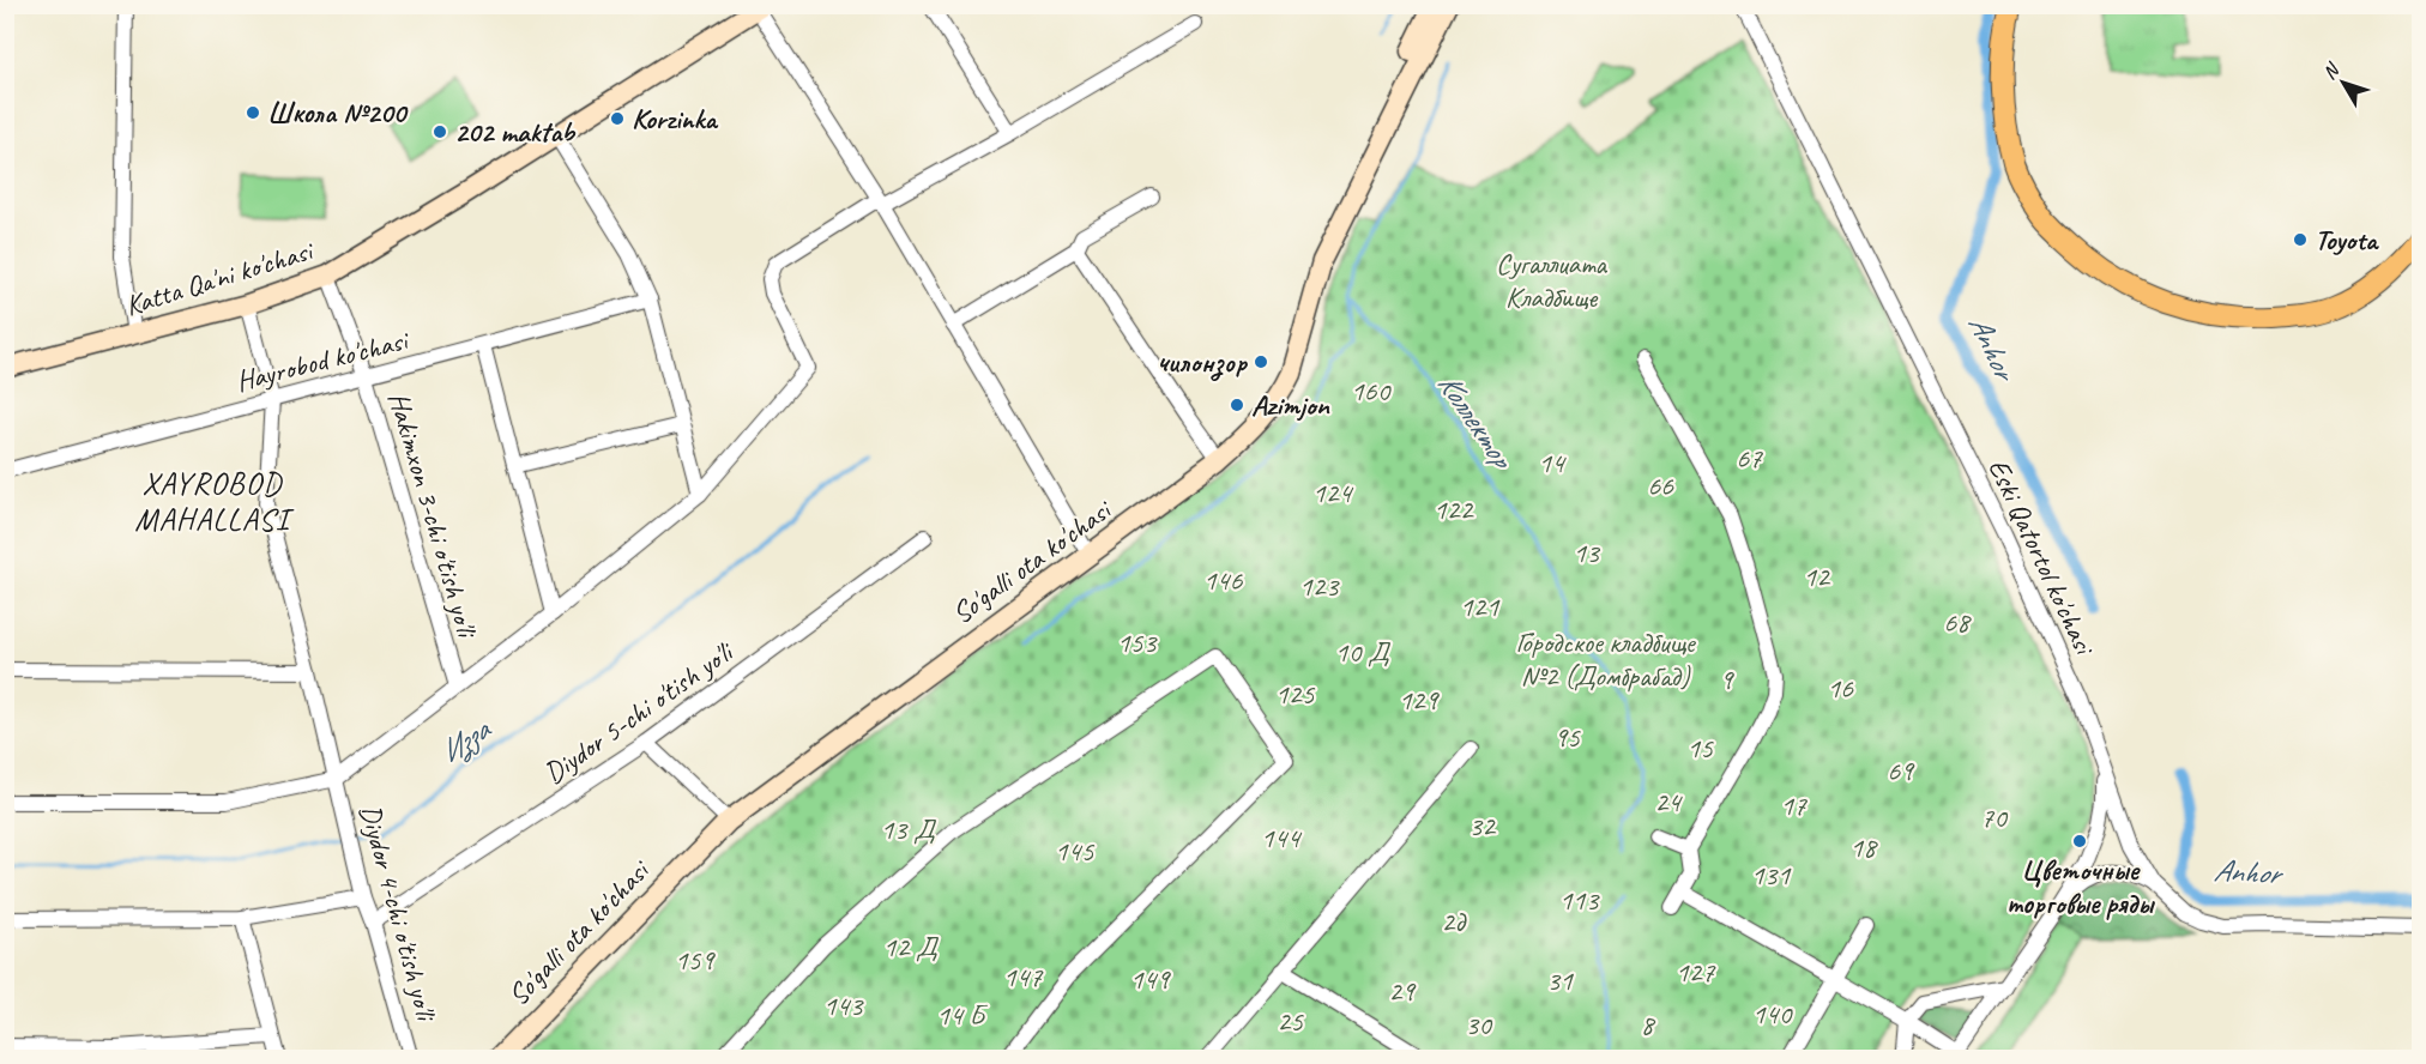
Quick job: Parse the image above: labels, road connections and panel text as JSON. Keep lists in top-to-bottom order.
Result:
{
  "streets": {
    "main road": ["Katta Qa'ni ko'chasi", "So'galli ota ko'chasi"],
    "street": [
      "Hayrobod ko'chasi",
      "Hakimxon 3-chi o'tish yo'li",
      "Eski Qatortol ko'chasi",
      "Diydor 5-chi o'tish yo'li",
      "Diydor 4-chi o'tish yo'li"
    ]
  },
  "crossings": [
    ["Katta Qa'ni ko'chasi", "Hakimxon 3-chi o'tish yo'li"],
    ["Katta Qa'ni ko'chasi", "Diydor 4-chi o'tish yo'li"],
    ["Hayrobod ko'chasi", "Hakimxon 3-chi o'tish yo'li"],
    ["Hayrobod ko'chasi", "Diydor 4-chi o'tish yo'li"],
    ["Diydor 5-chi o'tish yo'li", "Diydor 4-chi o'tish yo'li"]
  ],
  "districts": ["XAYROBOD MAHALLASI"],
  "water": ["Anhor", "Коллектор", "Изза"],
  "parks": [
    "Сугаллиата Кладбище",
    "160",
    "67",
    "14",
    "66",
    "124",
    "122",
    "13",
    "12",
    "146",
    "123",
    "121",
    "68",
    "153",
    "Городское кладбище №2 (Домбрабад)",
    "10 Д",
    "9",
    "16",
    "125",
    "129",
    "95",
    "15",
    "69",
    "24",
    "17",
    "70",
    "32",
    "13 Д",
    "144",
    "18",
    "145",
    "131",
    "113",
    "2д",
    "12 Д",
    "159",
    "127",
    "147",
    "149",
    "31",
    "29",
    "143",
    "140",
    "14 Б",
    "25",
    "30",
    "8"
  ],
  "places": [
    "Школа №200",
    "Korzinka",
    "202 maktab",
    "Toyota",
    "чилонзор",
    "Azimjon",
    "Цветочные торговые ряды"
  ],
  "north": "top left"
}
